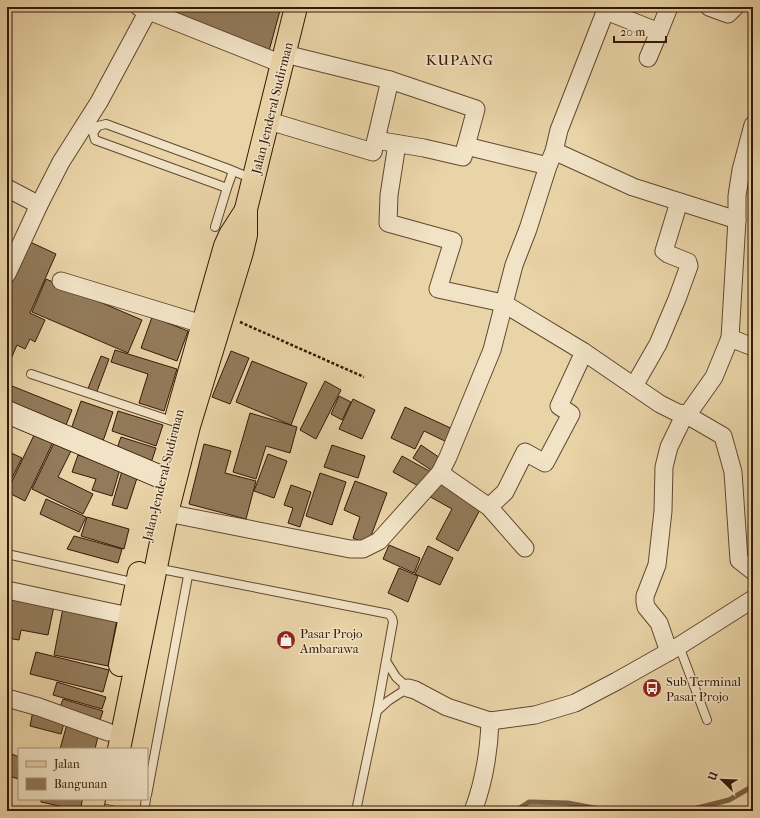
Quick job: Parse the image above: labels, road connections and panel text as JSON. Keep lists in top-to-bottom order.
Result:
{
  "streets": {
    "main road": ["Jalan Jenderal Sudirman"]
  },
  "districts": ["KUPANG"],
  "places": {
    "shop": ["Pasar Projo Ambarawa"],
    "bus stop": ["Sub Terminal Pasar Projo"]
  },
  "legend": ["Jalan", "Bangunan"],
  "scale_bar": "20 m",
  "north": "top left"
}
